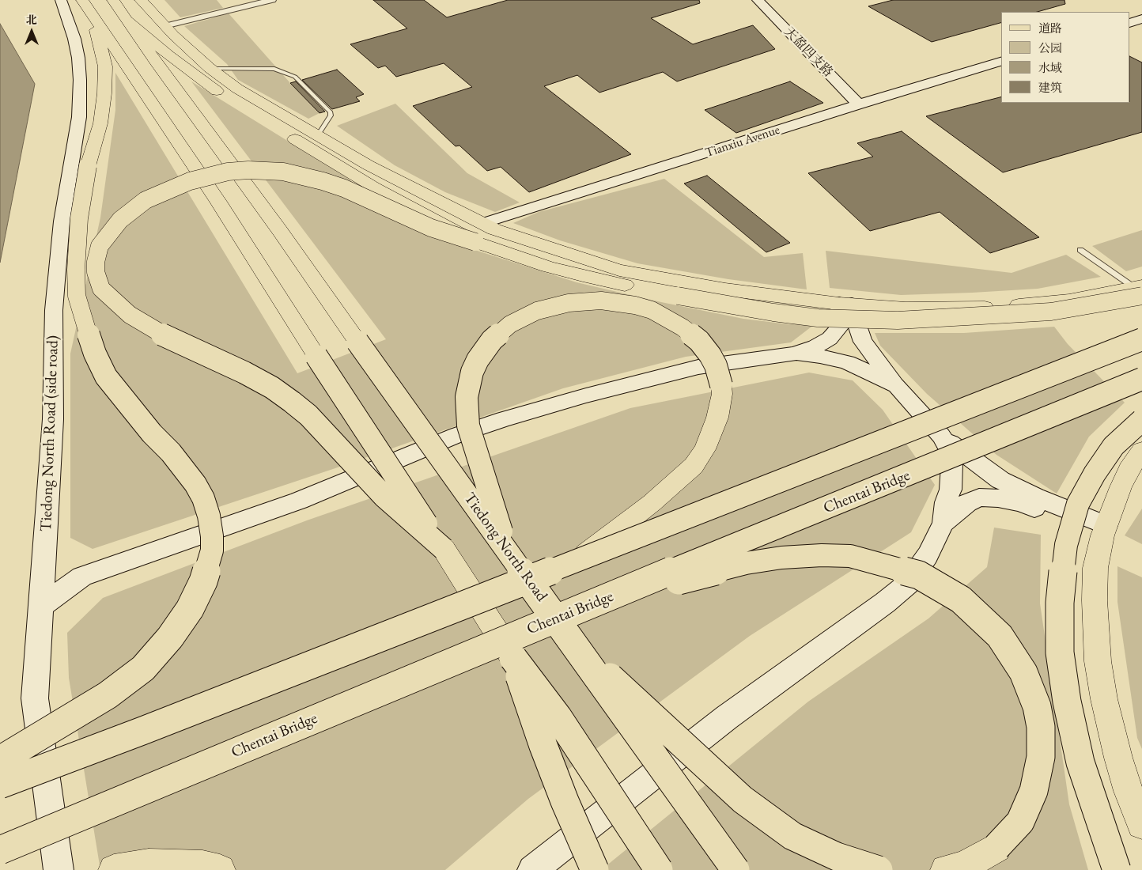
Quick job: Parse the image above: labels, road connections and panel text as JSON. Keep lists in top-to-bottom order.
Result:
{
  "streets": {
    "main road": ["Chentai Bridge", "Tiedong North Road"],
    "street": ["天盈四支路", "Tianxiu Avenue", "Tiedong North Road (side road)"]
  },
  "crossings": [
    ["天盈四支路", "Tianxiu Avenue"]
  ],
  "legend": [
    "道路",
    "公园",
    "水域",
    "建筑"
  ],
  "north": "top"
}
